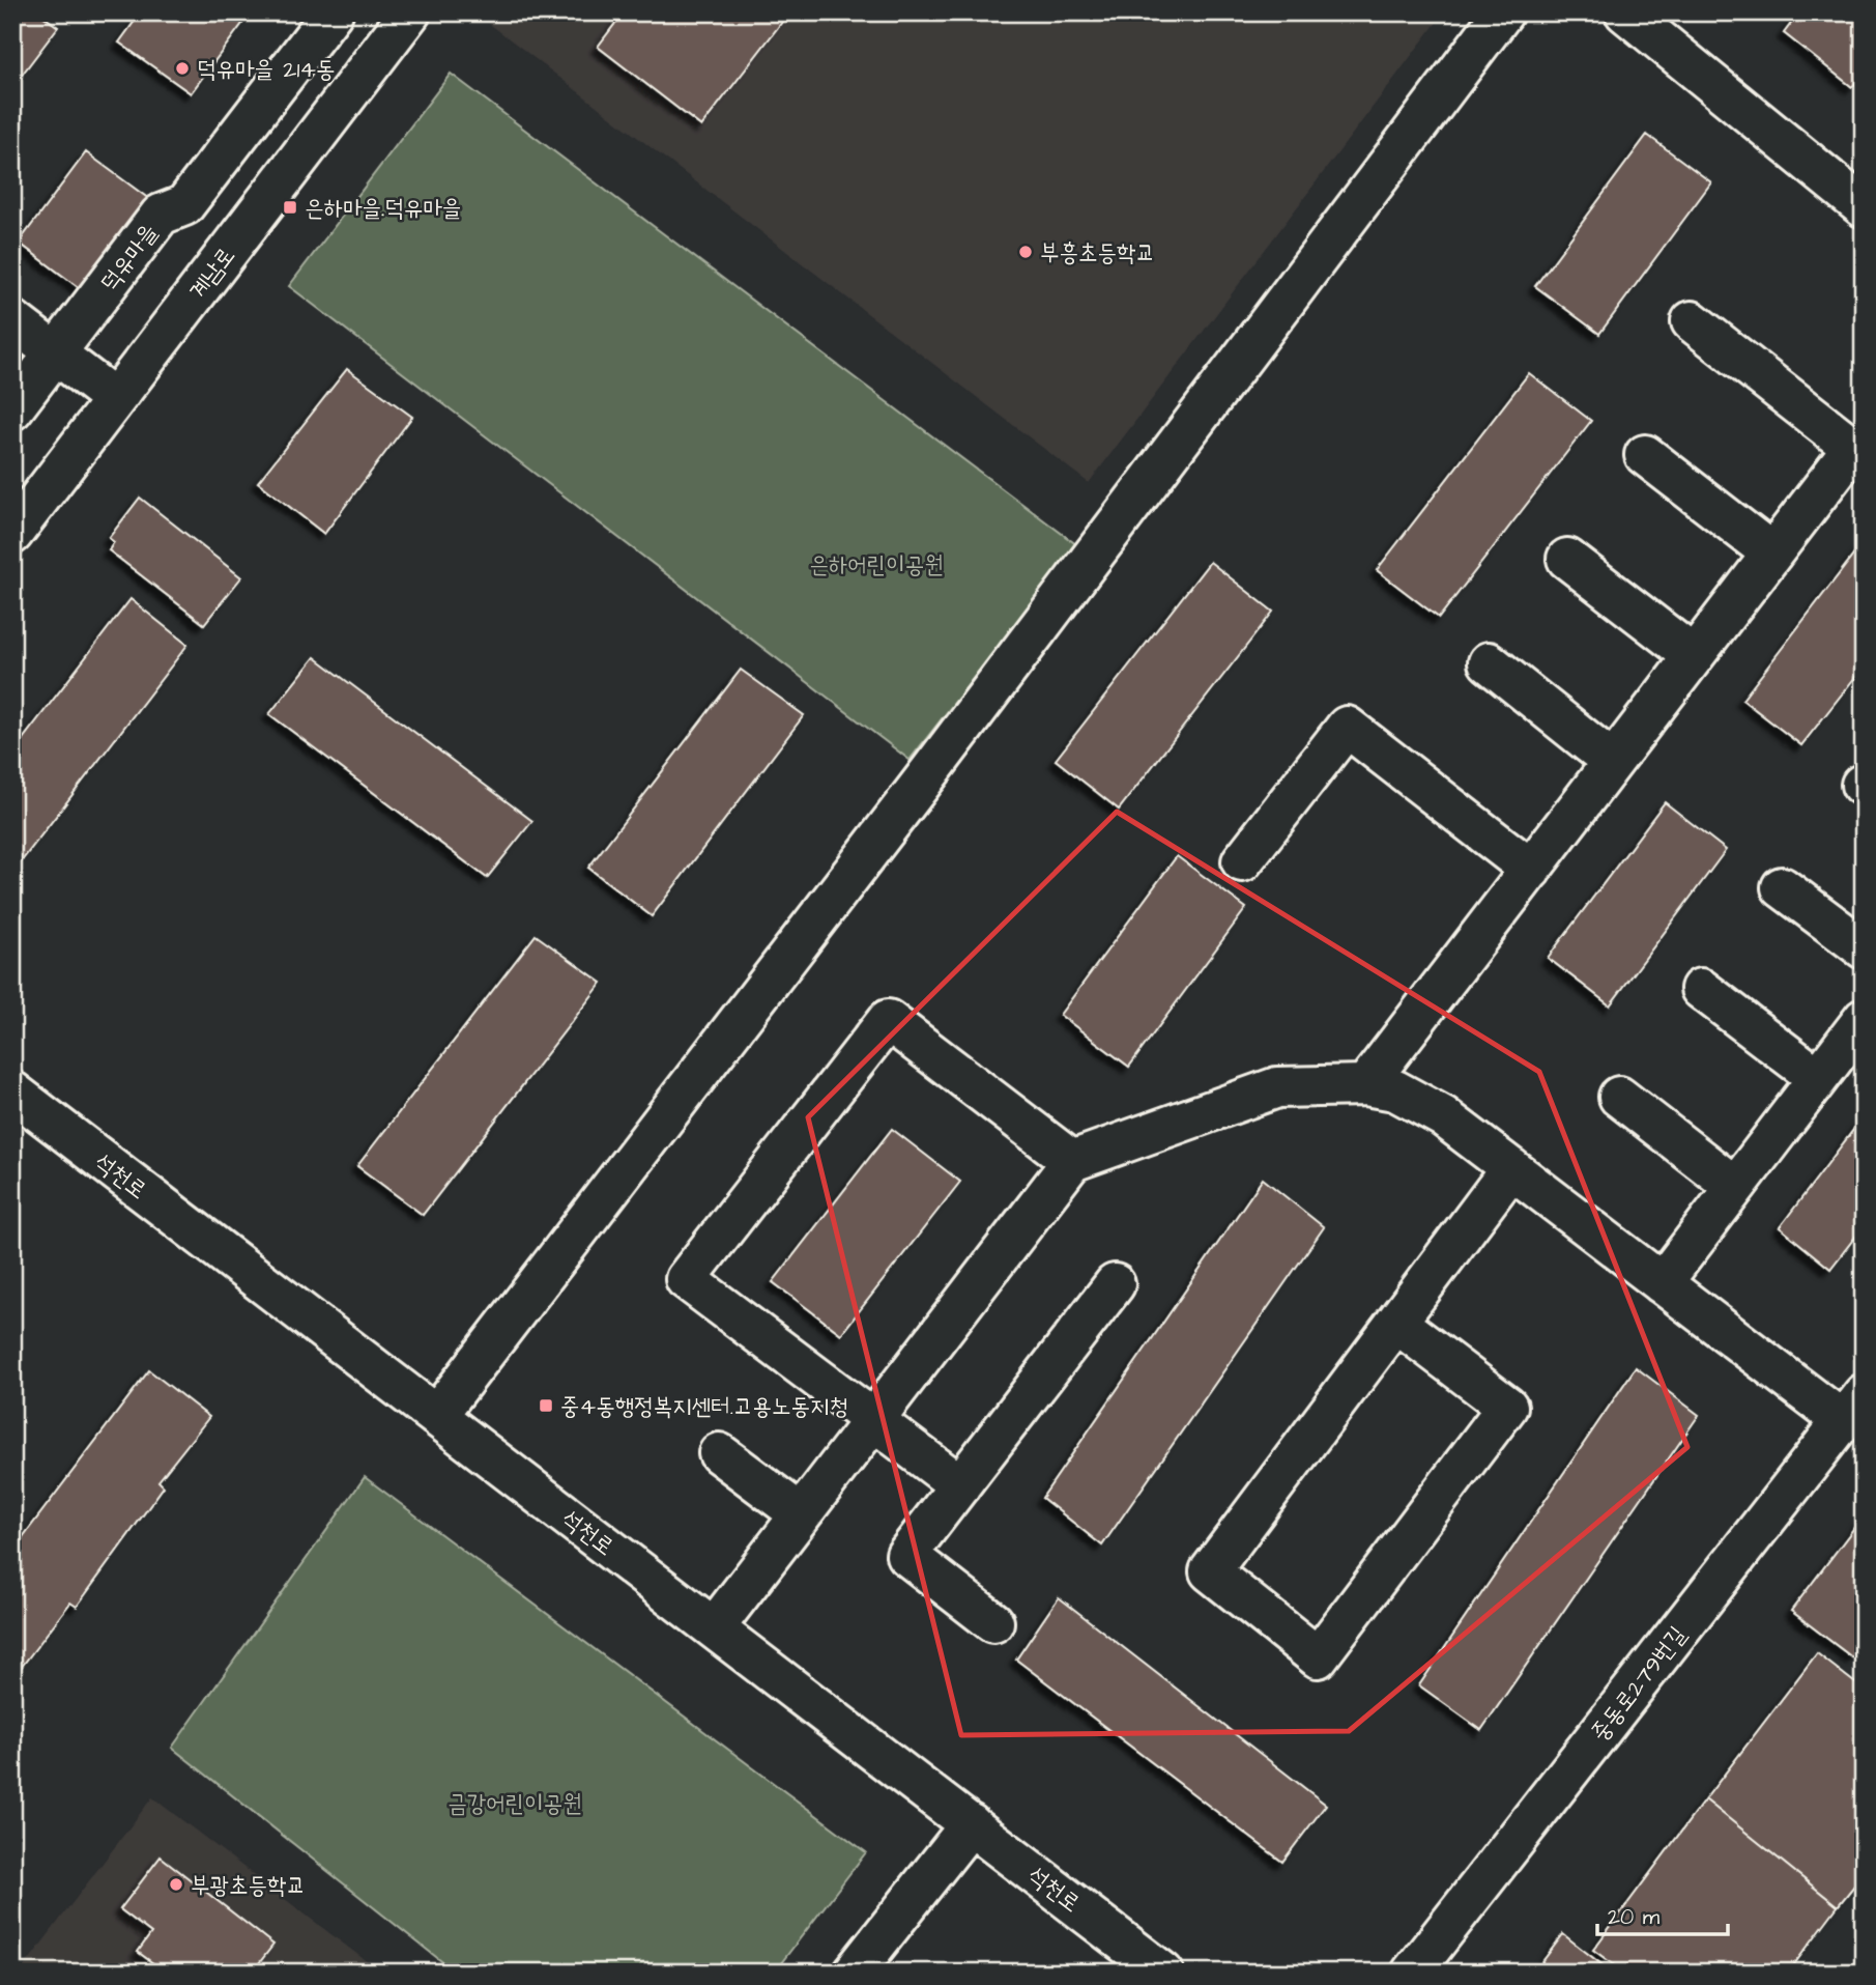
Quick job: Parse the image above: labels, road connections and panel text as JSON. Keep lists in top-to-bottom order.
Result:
{
  "streets": {
    "street": [
      "덕유마을",
      "계남로",
      "석천로",
      "중동로279번길"
    ]
  },
  "parks": ["은하어린이공원", "금강어린이공원"],
  "places": {
    "other": ["덕유마을 214동", "부흥초등학교", "부광초등학교"],
    "transit": ["은하마을.덕유마을", "중4동행정복지센터.고용노동지청"]
  },
  "scale_bar": "20 m"
}
